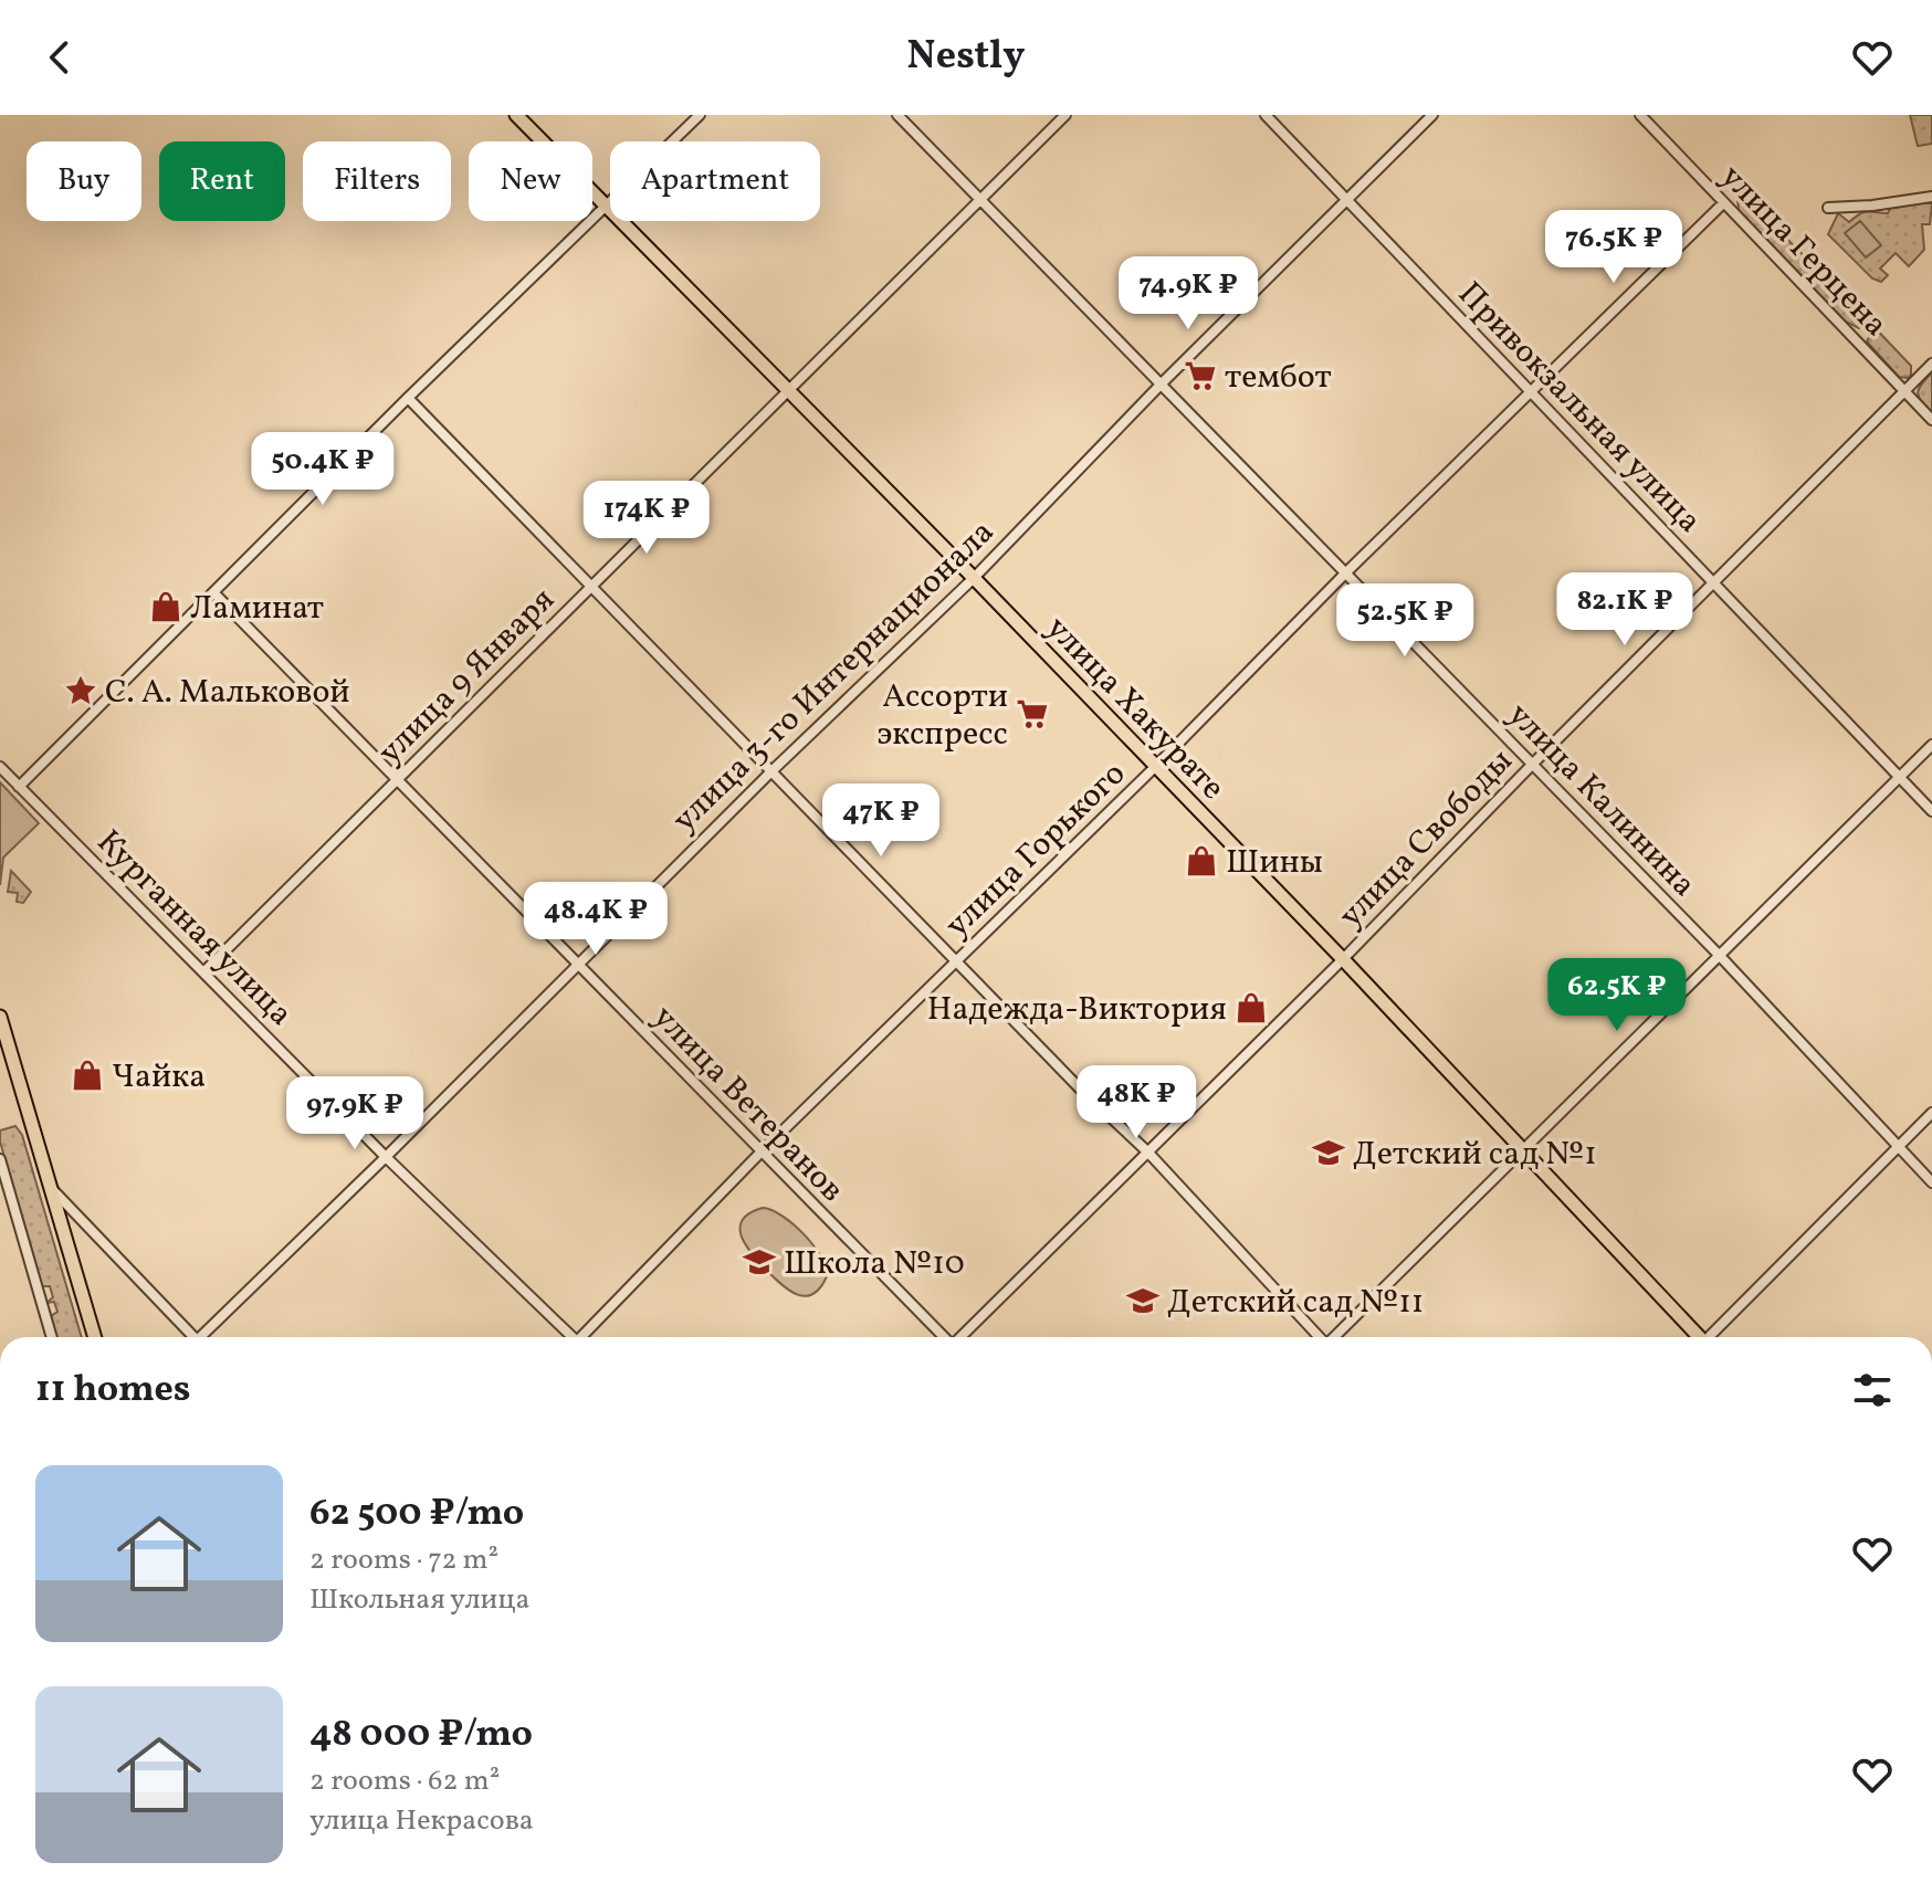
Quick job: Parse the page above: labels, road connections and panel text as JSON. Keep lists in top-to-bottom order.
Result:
{
  "streets": {
    "main road": ["улица Хакурате"],
    "street": [
      "улица Герцена",
      "Привокзальная улица",
      "улица 9 Января",
      "улица 3-го Интернационала",
      "улица Калинина",
      "улица Свободы",
      "улица Горького",
      "Курганная улица",
      "улица Ветеранов"
    ]
  },
  "crossings": [
    ["улица Герцена", "улица Свободы"],
    ["улица Герцена", "улица Горького"],
    ["Привокзальная улица", "улица 3-го Интернационала"],
    ["Привокзальная улица", "улица Свободы"],
    ["Привокзальная улица", "улица Горького"],
    ["улица 9 Января", "улица Хакурате"],
    ["улица 9 Января", "улица Калинина"],
    ["улица 9 Января", "Курганная улица"],
    ["улица 9 Января", "улица Ветеранов"],
    ["улица 3-го Интернационала", "улица Хакурате"],
    ["улица 3-го Интернационала", "улица Калинина"],
    ["улица 3-го Интернационала", "Курганная улица"],
    ["улица 3-го Интернационала", "улица Ветеранов"],
    ["улица Хакурате", "улица Свободы"],
    ["улица Хакурате", "улица Горького"],
    ["улица Калинина", "улица Свободы"],
    ["улица Калинина", "улица Горького"],
    ["улица Горького", "улица Ветеранов"]
  ],
  "places": {
    "supermarket": ["тембот", "Ассорти экспресс"],
    "shop": [
      "Ламинат",
      "Шины",
      "Надежда-Виктория",
      "Чайка"
    ],
    "place": ["С. А. Мальковой"],
    "school or university": ["Детский сад №1", "Школа №10", "Детский сад №11"]
  },
  "page": {
    "header": "Nestly",
    "chip": [
      "Buy",
      "Rent",
      "Filters",
      "New",
      "Apartment"
    ],
    "price": [
      "76.5K ₽",
      "74.9K ₽",
      "50.4K ₽",
      "174K ₽",
      "82.1K ₽",
      "52.5K ₽",
      "47K ₽",
      "48.4K ₽",
      "62.5K ₽",
      "48K ₽",
      "97.9K ₽"
    ],
    "heading": "11 homes",
    "list": [
      {
        "name": "62 500 ₽/mo",
        "note": "2 rooms · 72 m² · Школьная улица"
      },
      {
        "name": "48 000 ₽/mo",
        "note": "2 rooms · 62 m² · улица Некрасова"
      }
    ]
  }
}
